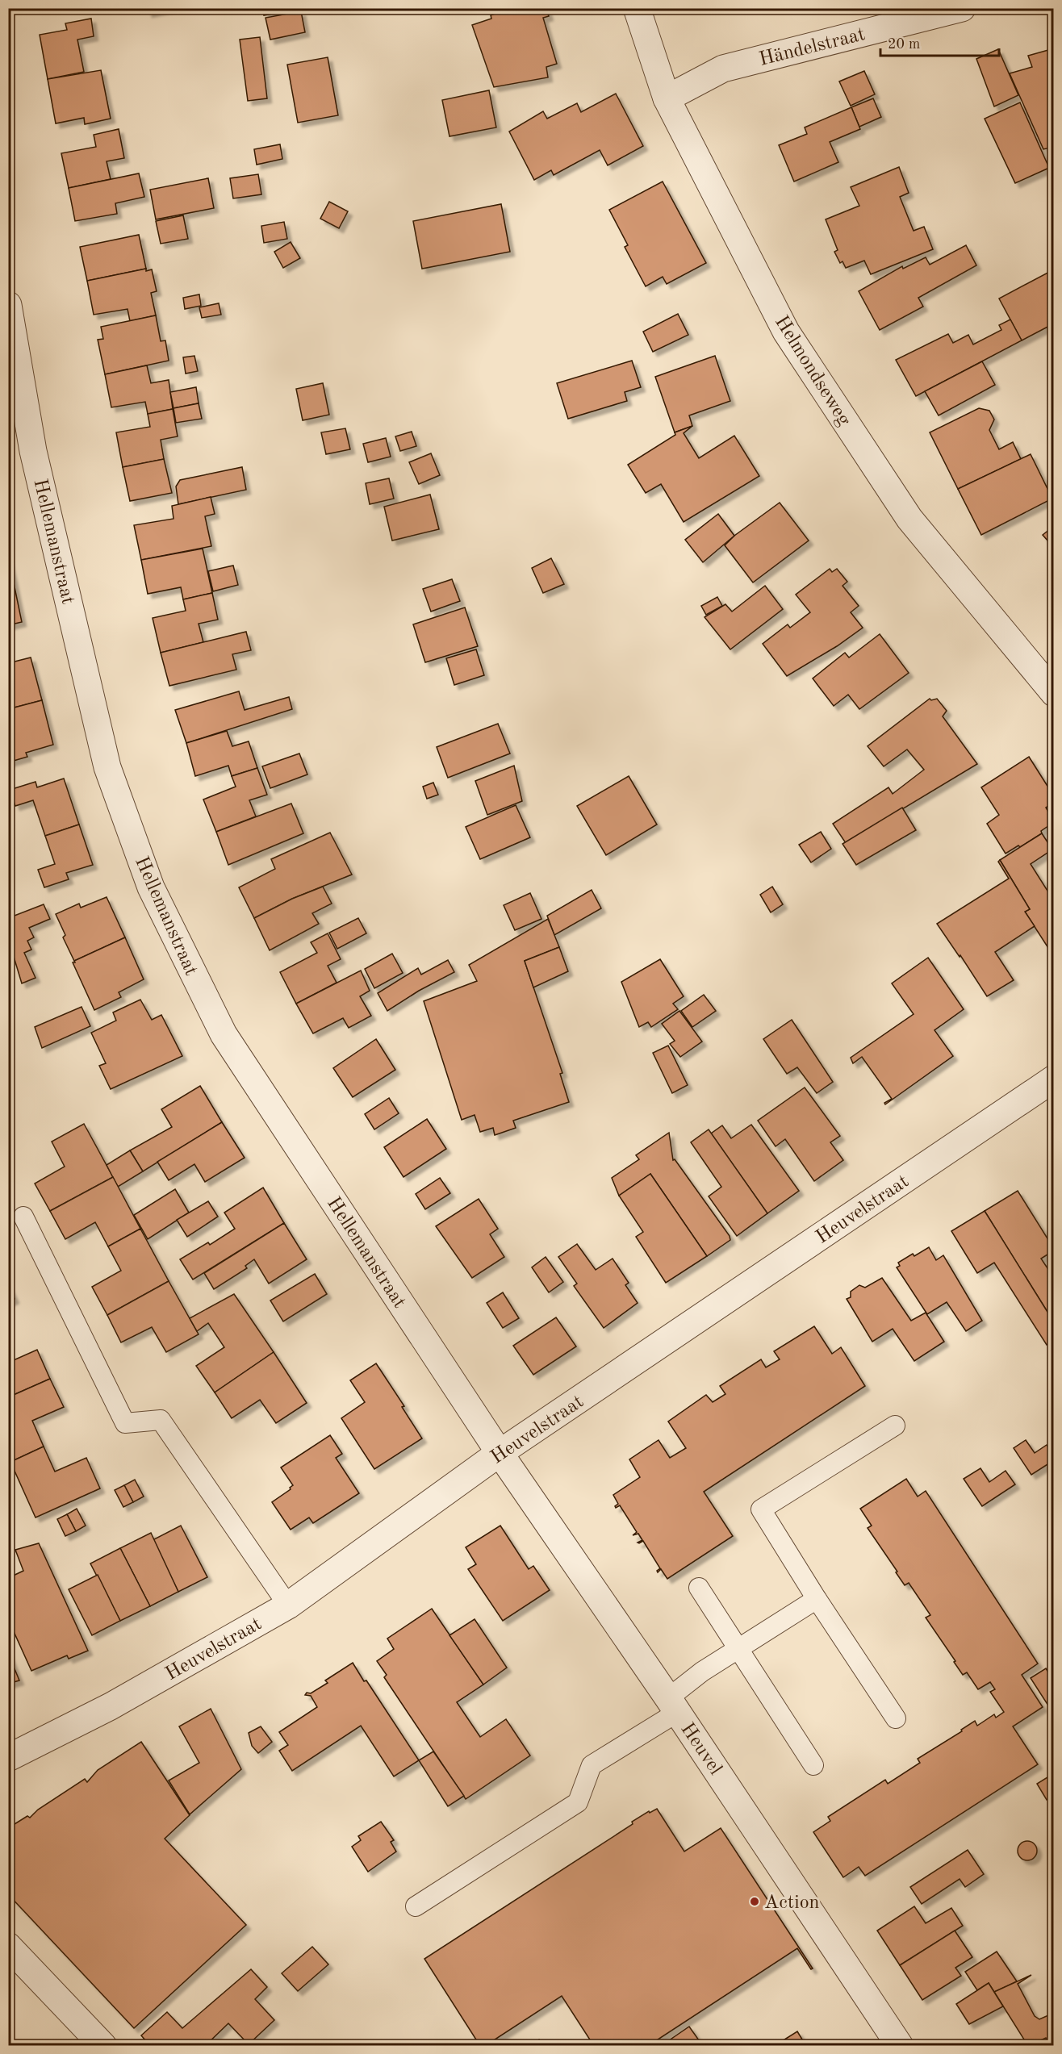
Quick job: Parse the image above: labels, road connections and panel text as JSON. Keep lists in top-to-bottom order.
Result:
{
  "streets": {
    "street": [
      "Händelstraat",
      "Helmondseweg",
      "Hellemanstraat",
      "Heuvelstraat",
      "Heuvel"
    ]
  },
  "crossings": [
    ["Händelstraat", "Helmondseweg"],
    ["Hellemanstraat", "Heuvelstraat"],
    ["Hellemanstraat", "Heuvel"],
    ["Heuvelstraat", "Heuvel"]
  ],
  "places": ["Action"],
  "scale_bar": "20 m"
}
